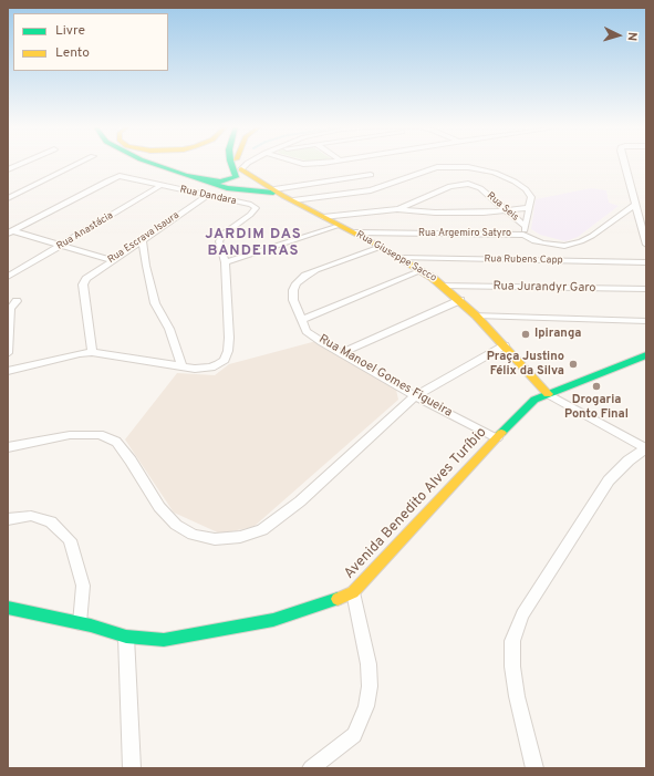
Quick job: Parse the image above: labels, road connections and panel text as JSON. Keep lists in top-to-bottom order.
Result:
{
  "streets": {
    "main road": ["Rua Giuseppe Sacco", "Avenida Benedito Alves Turíbio"],
    "street": [
      "Rua Dandara",
      "Rua Seis",
      "Rua Anastácia",
      "Rua Argemiro Satyro",
      "Rua Escrava Isaura",
      "Rua Rubens Capp",
      "Rua Jurandyr Garo",
      "Rua Manoel Gomes Figueira"
    ]
  },
  "crossings": [
    ["Rua Dandara", "Rua Anastácia"],
    ["Rua Dandara", "Rua Escrava Isaura"],
    ["Rua Seis", "Rua Argemiro Satyro"],
    ["Rua Argemiro Satyro", "Rua Giuseppe Sacco"],
    ["Rua Giuseppe Sacco", "Rua Rubens Capp"],
    ["Rua Giuseppe Sacco", "Rua Jurandyr Garo"],
    ["Rua Giuseppe Sacco", "Rua Manoel Gomes Figueira"],
    ["Rua Giuseppe Sacco", "Avenida Benedito Alves Turíbio"],
    ["Rua Manoel Gomes Figueira", "Avenida Benedito Alves Turíbio"]
  ],
  "districts": ["JARDIM DAS BANDEIRAS"],
  "places": ["Ipiranga", "Praça Justino Félix da Silva", "Drogaria Ponto Final"],
  "legend": ["Livre", "Lento"],
  "north": "right"
}
